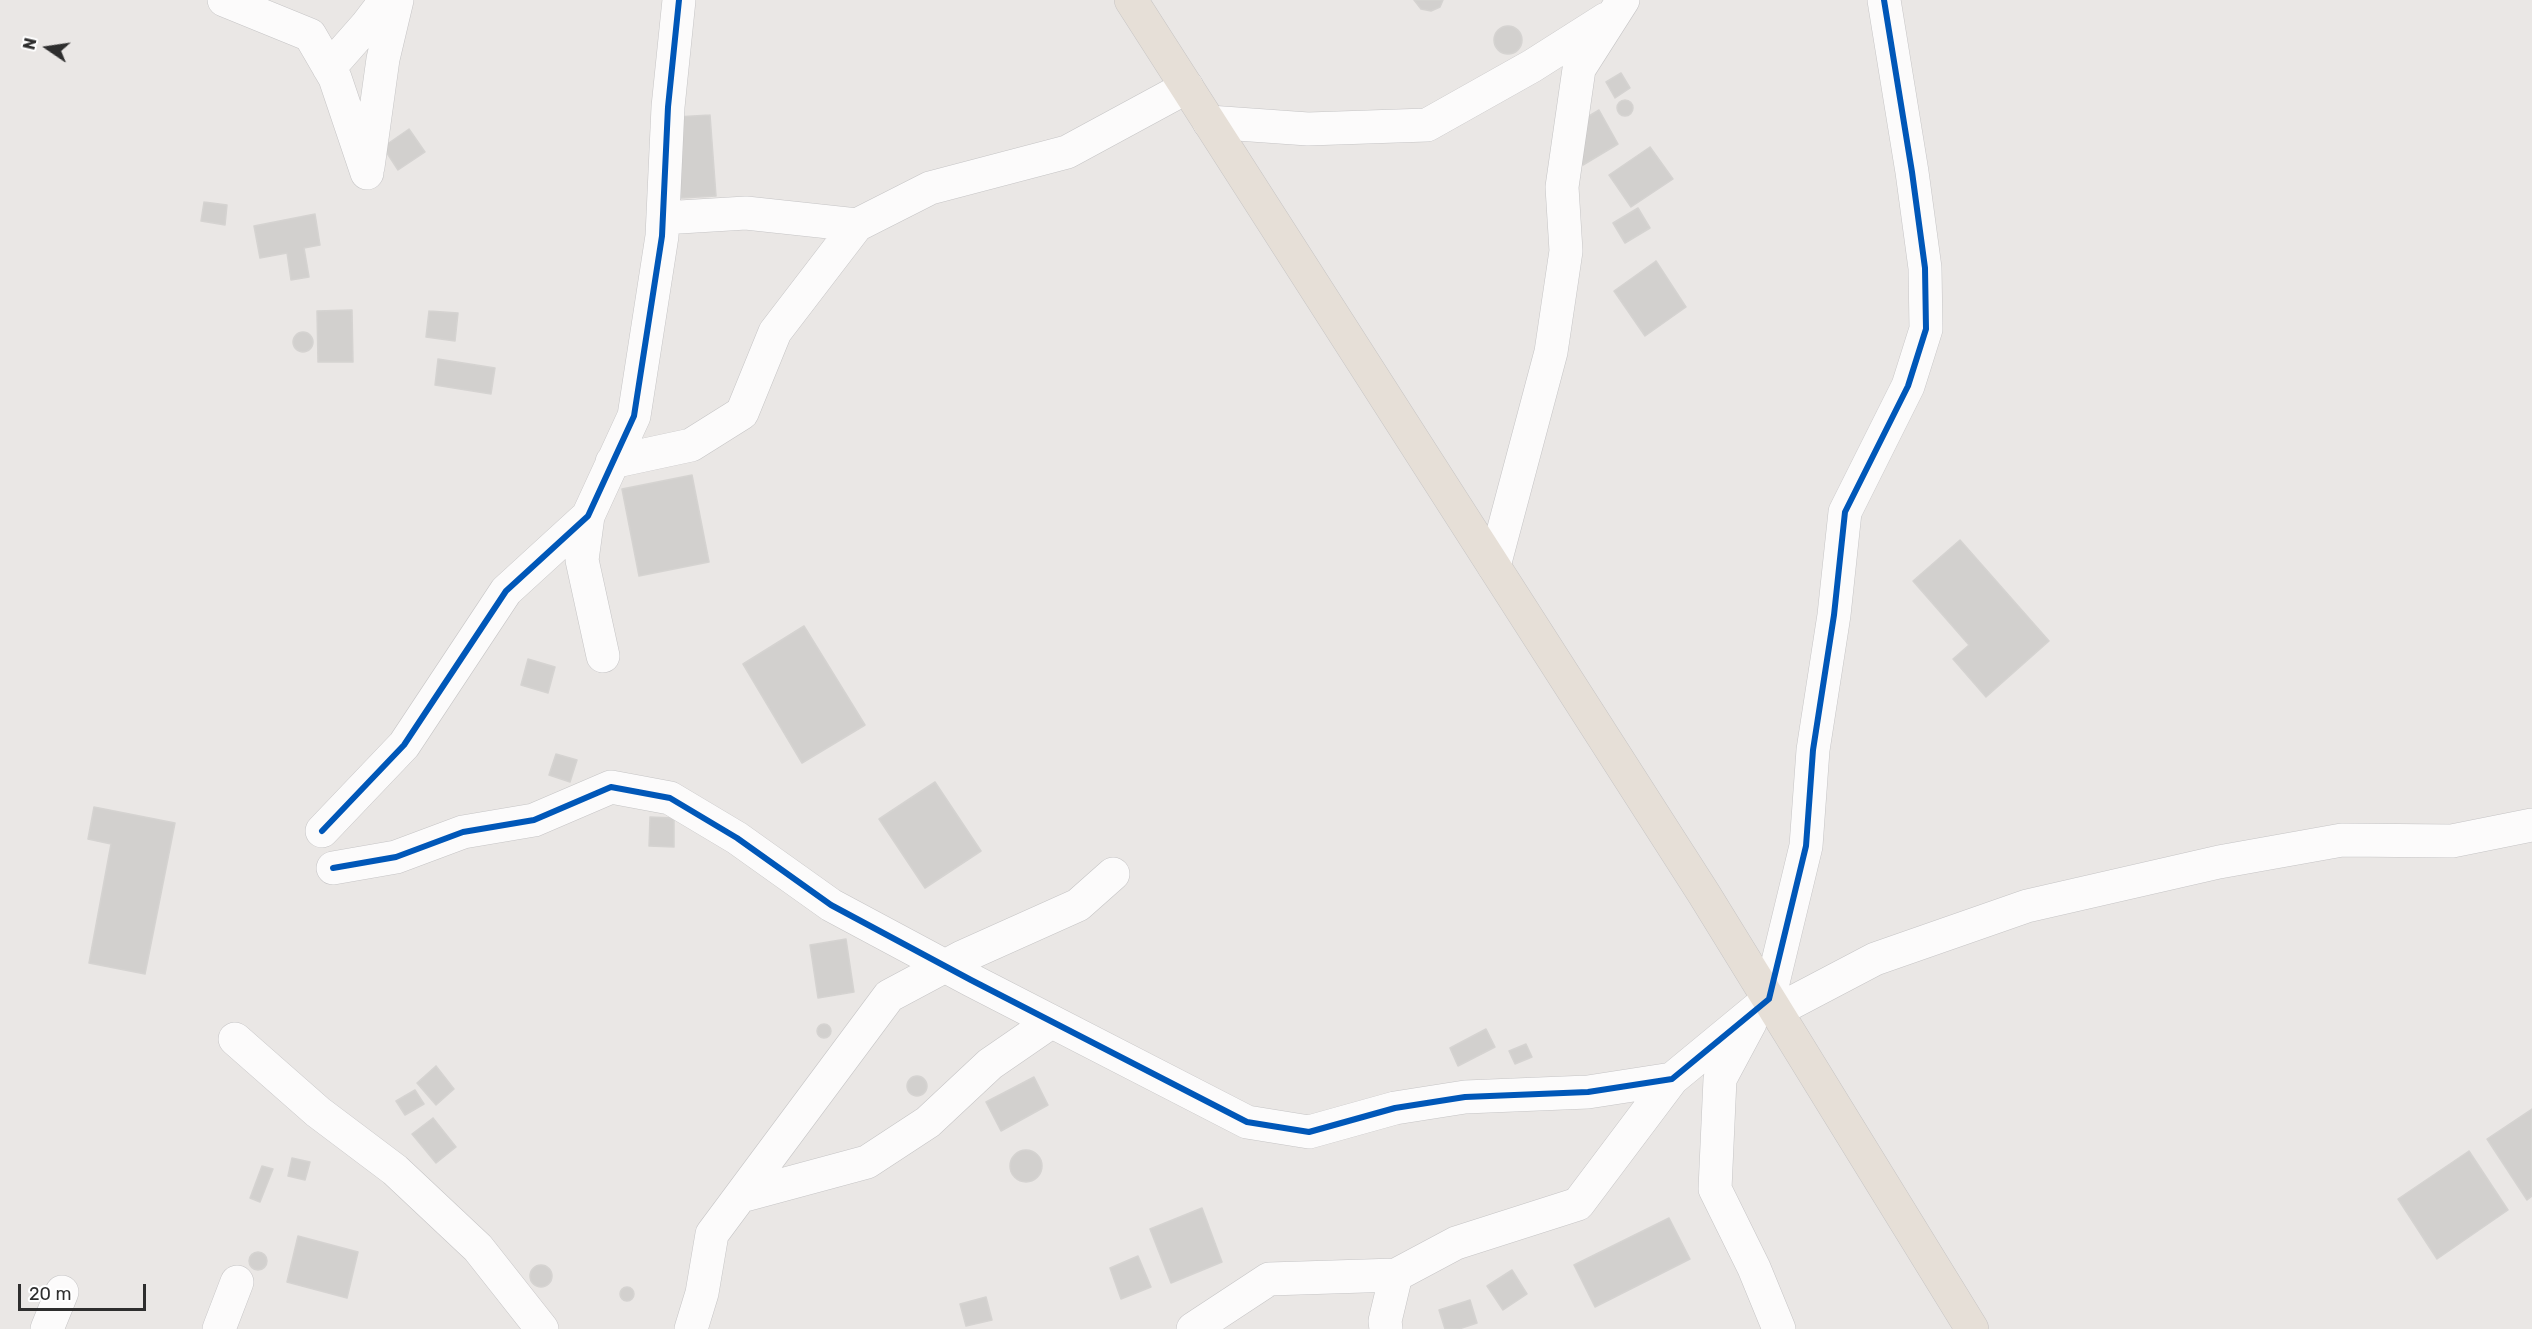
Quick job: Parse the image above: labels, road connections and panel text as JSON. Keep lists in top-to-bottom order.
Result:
{
  "scale_bar": "20 m",
  "north": "left"
}
